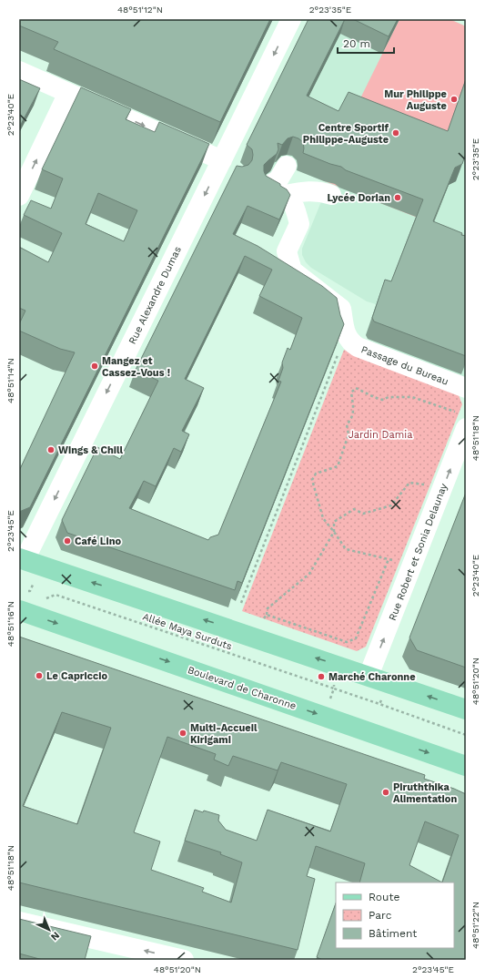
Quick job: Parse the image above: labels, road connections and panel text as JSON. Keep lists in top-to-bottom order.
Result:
{
  "streets": {
    "main road": ["Boulevard de Charonne"],
    "street": ["Rue Alexandre Dumas", "Passage du Bureau", "Rue Robert et Sonia Delaunay"],
    "path": ["Allée Maya Surduts"]
  },
  "one_way": ["Rue Alexandre Dumas", "Rue Robert et Sonia Delaunay"],
  "parks": ["Jardin Damia"],
  "places": [
    "Mur Philippe Auguste",
    "Centre Sportif Philippe-Auguste",
    "Lycée Dorian",
    "Mangez et Cassez-Vous !",
    "Wings & Chill",
    "Café Lino",
    "Le Capriccio",
    "Marché Charonne",
    "Multi-Accueil Kirigami",
    "Piruththika Alimentation"
  ],
  "legend": ["Route", "Parc", "Bâtiment"],
  "scale_bar": "20 m",
  "north": "bottom right",
  "coordinates": [
    "48°51'12\"N",
    "2°23'35\"E",
    "2°23'40\"E",
    "48°51'14\"N",
    "48°51'18\"N",
    "2°23'45\"E",
    "48°51'16\"N",
    "48°51'20\"N",
    "48°51'22\"N"
  ]
}
